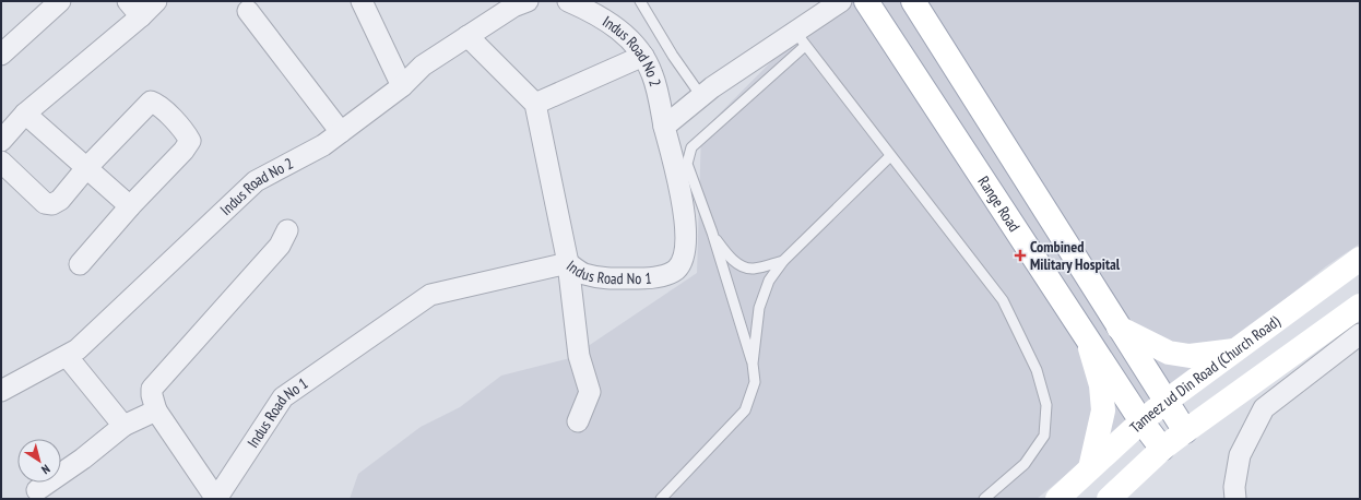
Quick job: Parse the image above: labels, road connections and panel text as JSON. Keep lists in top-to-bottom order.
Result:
{
  "streets": {
    "main road": ["Range Road", "Tameez ud Din Road (Church Road)"],
    "street": ["Indus Road No 2", "Indus Road No 1"]
  },
  "crossings": [
    ["Indus Road No 2", "Indus Road No 1"],
    ["Range Road", "Tameez ud Din Road (Church Road)"]
  ],
  "places": {
    "health": ["Combined Military Hospital"]
  },
  "north": "bottom right"
}
